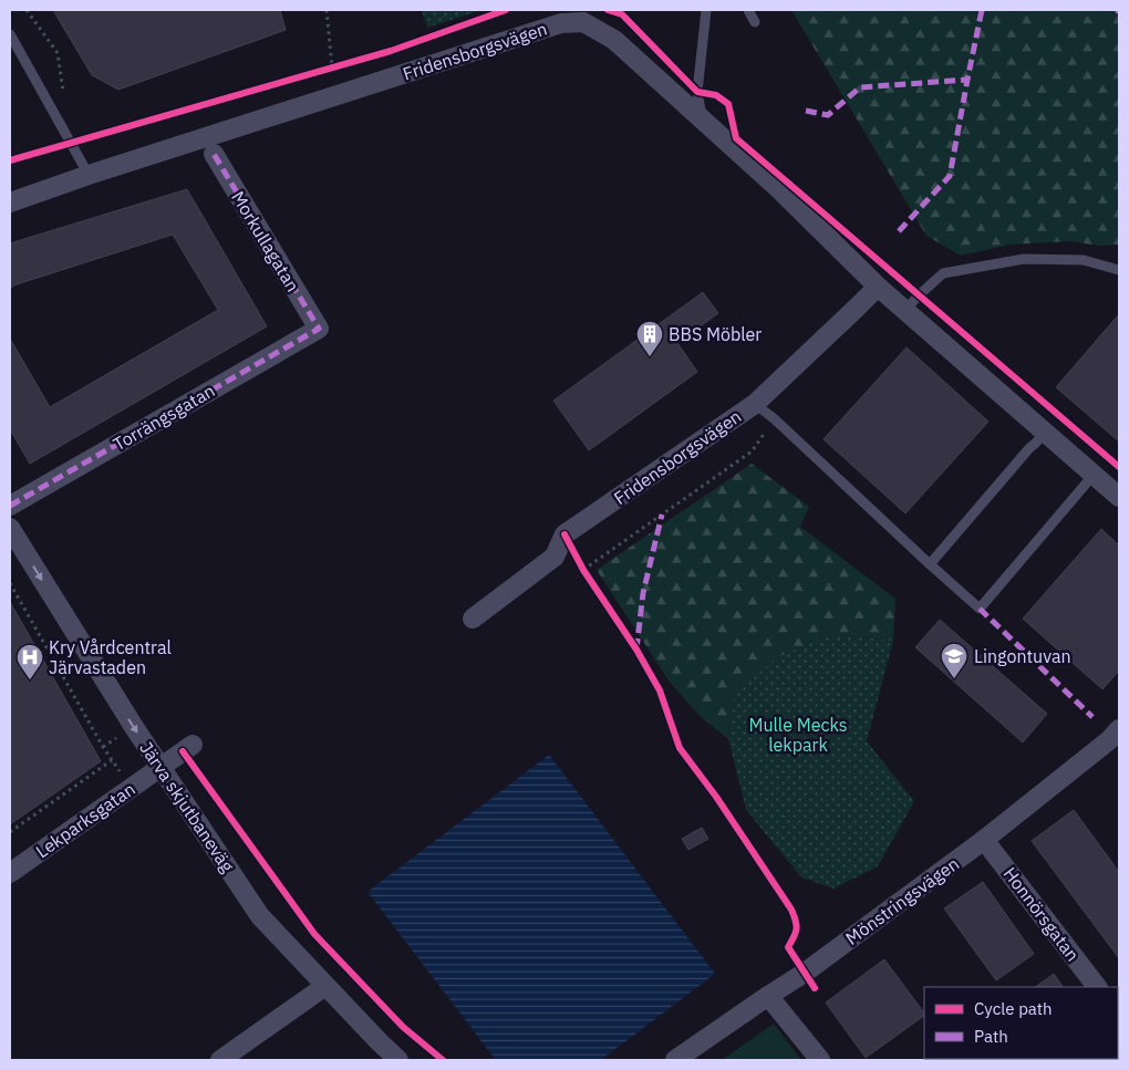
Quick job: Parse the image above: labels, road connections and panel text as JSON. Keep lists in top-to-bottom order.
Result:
{
  "streets": {
    "street": [
      "Fridensborgsvägen",
      "Morkullagatan",
      "Torrängsgatan",
      "Järva skjutbaneväg",
      "Lekparksgatan",
      "Mönstringsvägen",
      "Honnörsgatan"
    ]
  },
  "crossings": [
    ["Morkullagatan", "Torrängsgatan"],
    ["Järva skjutbaneväg", "Lekparksgatan"],
    ["Mönstringsvägen", "Honnörsgatan"]
  ],
  "one_way": ["Järva skjutbaneväg"],
  "parks": ["Mulle Mecks lekpark"],
  "places": {
    "building": ["BBS Möbler"],
    "school or university": ["Lingontuvan"],
    "hospital": ["Kry Vårdcentral Järvastaden"]
  },
  "legend": ["Cycle path", "Path"]
}
